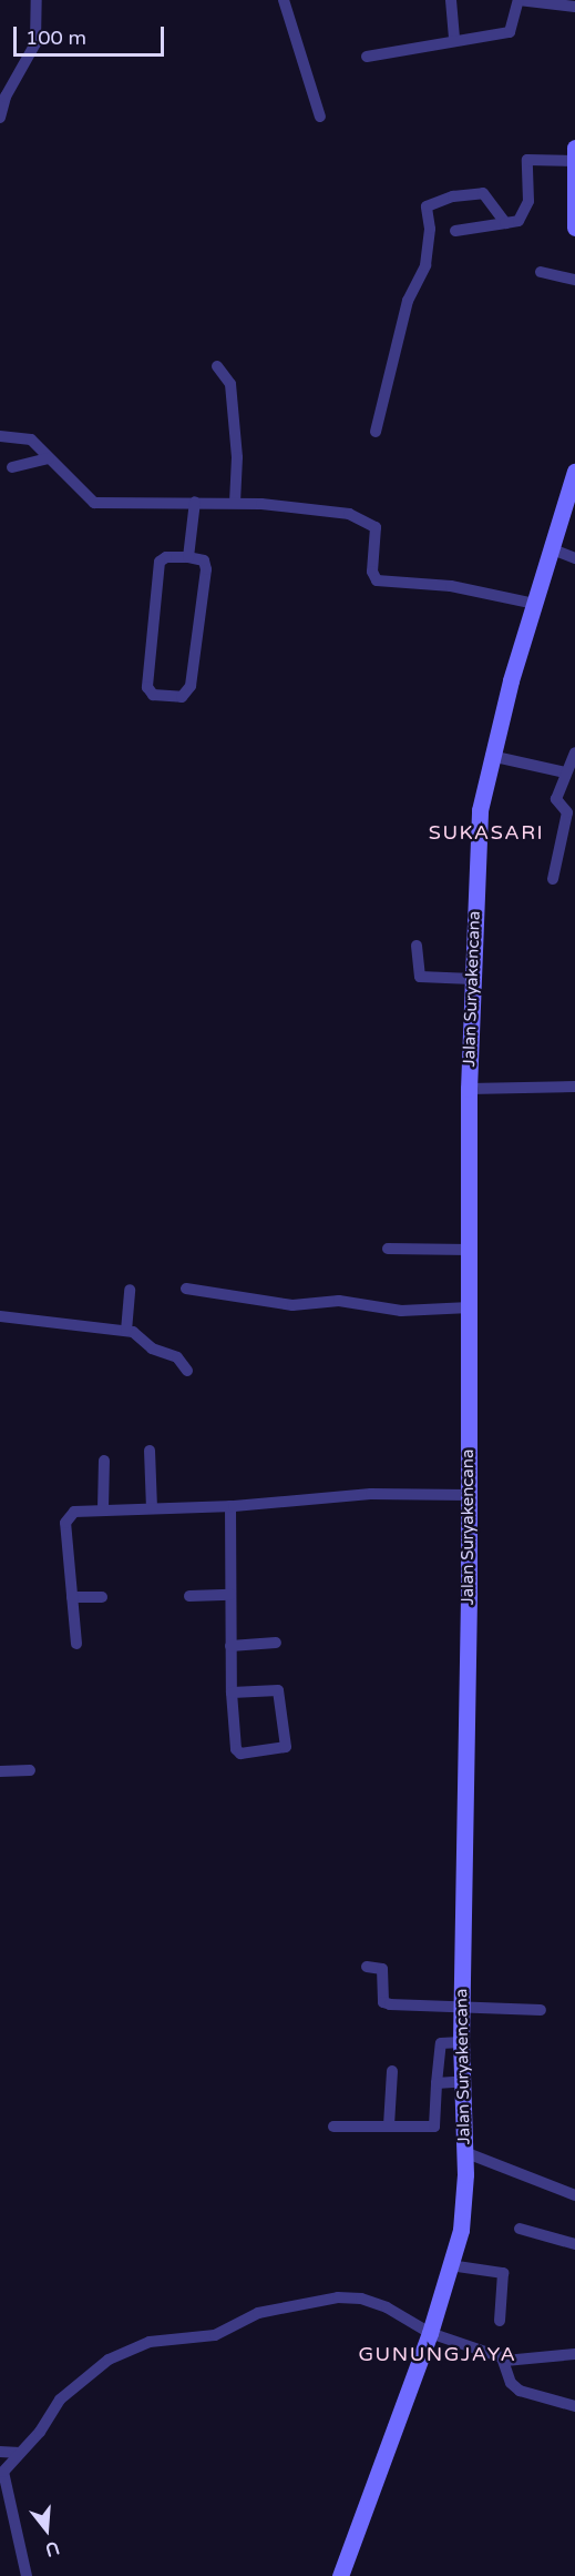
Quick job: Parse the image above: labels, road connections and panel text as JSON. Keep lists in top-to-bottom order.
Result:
{
  "streets": {
    "street": ["Jalan Suryakencana"]
  },
  "districts": ["SUKASARI", "GUNUNGJAYA"],
  "scale_bar": "100 m",
  "north": "bottom"
}
